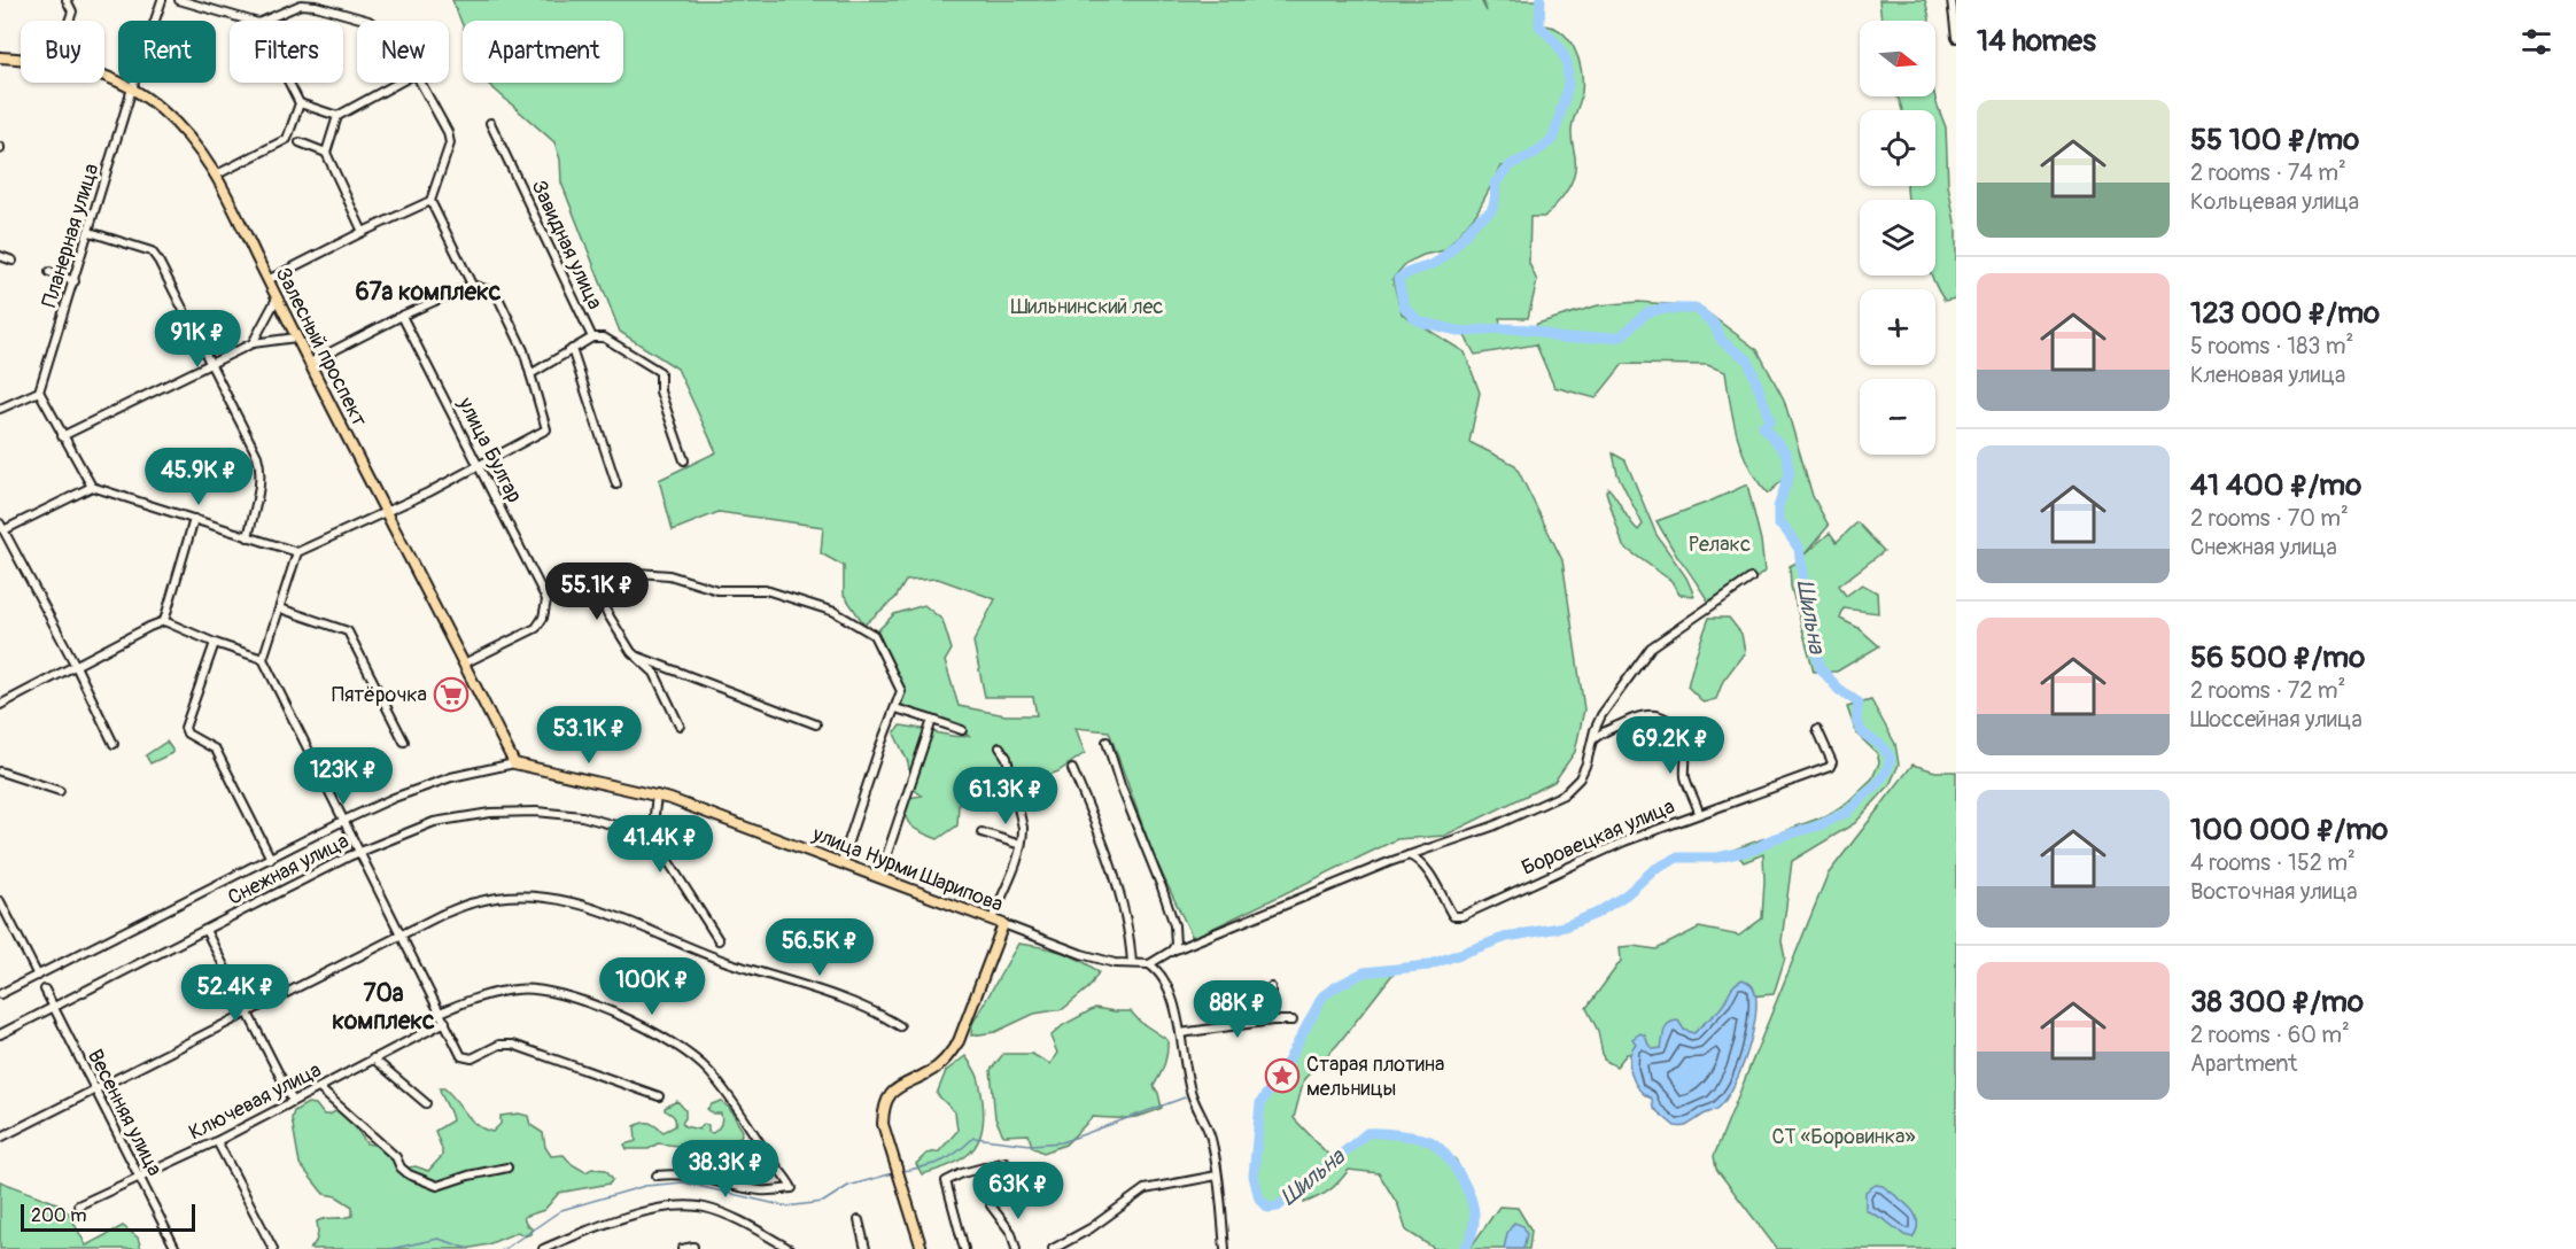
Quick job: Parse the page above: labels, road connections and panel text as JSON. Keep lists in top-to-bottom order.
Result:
{
  "streets": {
    "main road": ["Залесный проспект", "улица Нурми Шарипова"],
    "street": [
      "Планерная улица",
      "Завидная улица",
      "улица Булгар",
      "Боровецкая улица",
      "Снежная улица",
      "Ключевая улица",
      "Весенняя улица"
    ]
  },
  "crossings": [
    ["Планерная улица", "Залесный проспект"],
    ["Залесный проспект", "улица Нурми Шарипова"],
    ["Снежная улица", "Весенняя улица"],
    ["Ключевая улица", "Весенняя улица"]
  ],
  "districts": ["67а комплекс", "70а комплекс"],
  "water": ["Шильна"],
  "parks": ["Шильнинский лес", "Релакс", "СТ «Боровинка»"],
  "places": {
    "supermarket": ["Пятёрочка"],
    "place": ["Старая плотина мельницы"]
  },
  "scale_bar": "200 m",
  "north": "right",
  "page": {
    "heading": "14 homes",
    "map_buttons": ["+", "−"],
    "chip": [
      "Buy",
      "Rent",
      "Filters",
      "New",
      "Apartment"
    ],
    "list": [
      {
        "name": "55 100 ₽/mo",
        "note": "2 rooms · 74 m² · Кольцевая улица"
      },
      {
        "name": "123 000 ₽/mo",
        "note": "5 rooms · 183 m² · Кленовая улица"
      },
      {
        "name": "41 400 ₽/mo",
        "note": "2 rooms · 70 m² · Снежная улица"
      },
      {
        "name": "56 500 ₽/mo",
        "note": "2 rooms · 72 m² · Шоссейная улица"
      },
      {
        "name": "100 000 ₽/mo",
        "note": "4 rooms · 152 m² · Восточная улица"
      },
      {
        "name": "38 300 ₽/mo",
        "note": "2 rooms · 60 m² · Apartment"
      }
    ],
    "price": [
      "91K ₽",
      "45.9K ₽",
      "55.1K ₽",
      "53.1K ₽",
      "69.2K ₽",
      "123K ₽",
      "61.3K ₽",
      "41.4K ₽",
      "56.5K ₽",
      "100K ₽",
      "52.4K ₽",
      "88K ₽",
      "38.3K ₽",
      "63K ₽"
    ],
    "scale": "200 m"
  }
}
